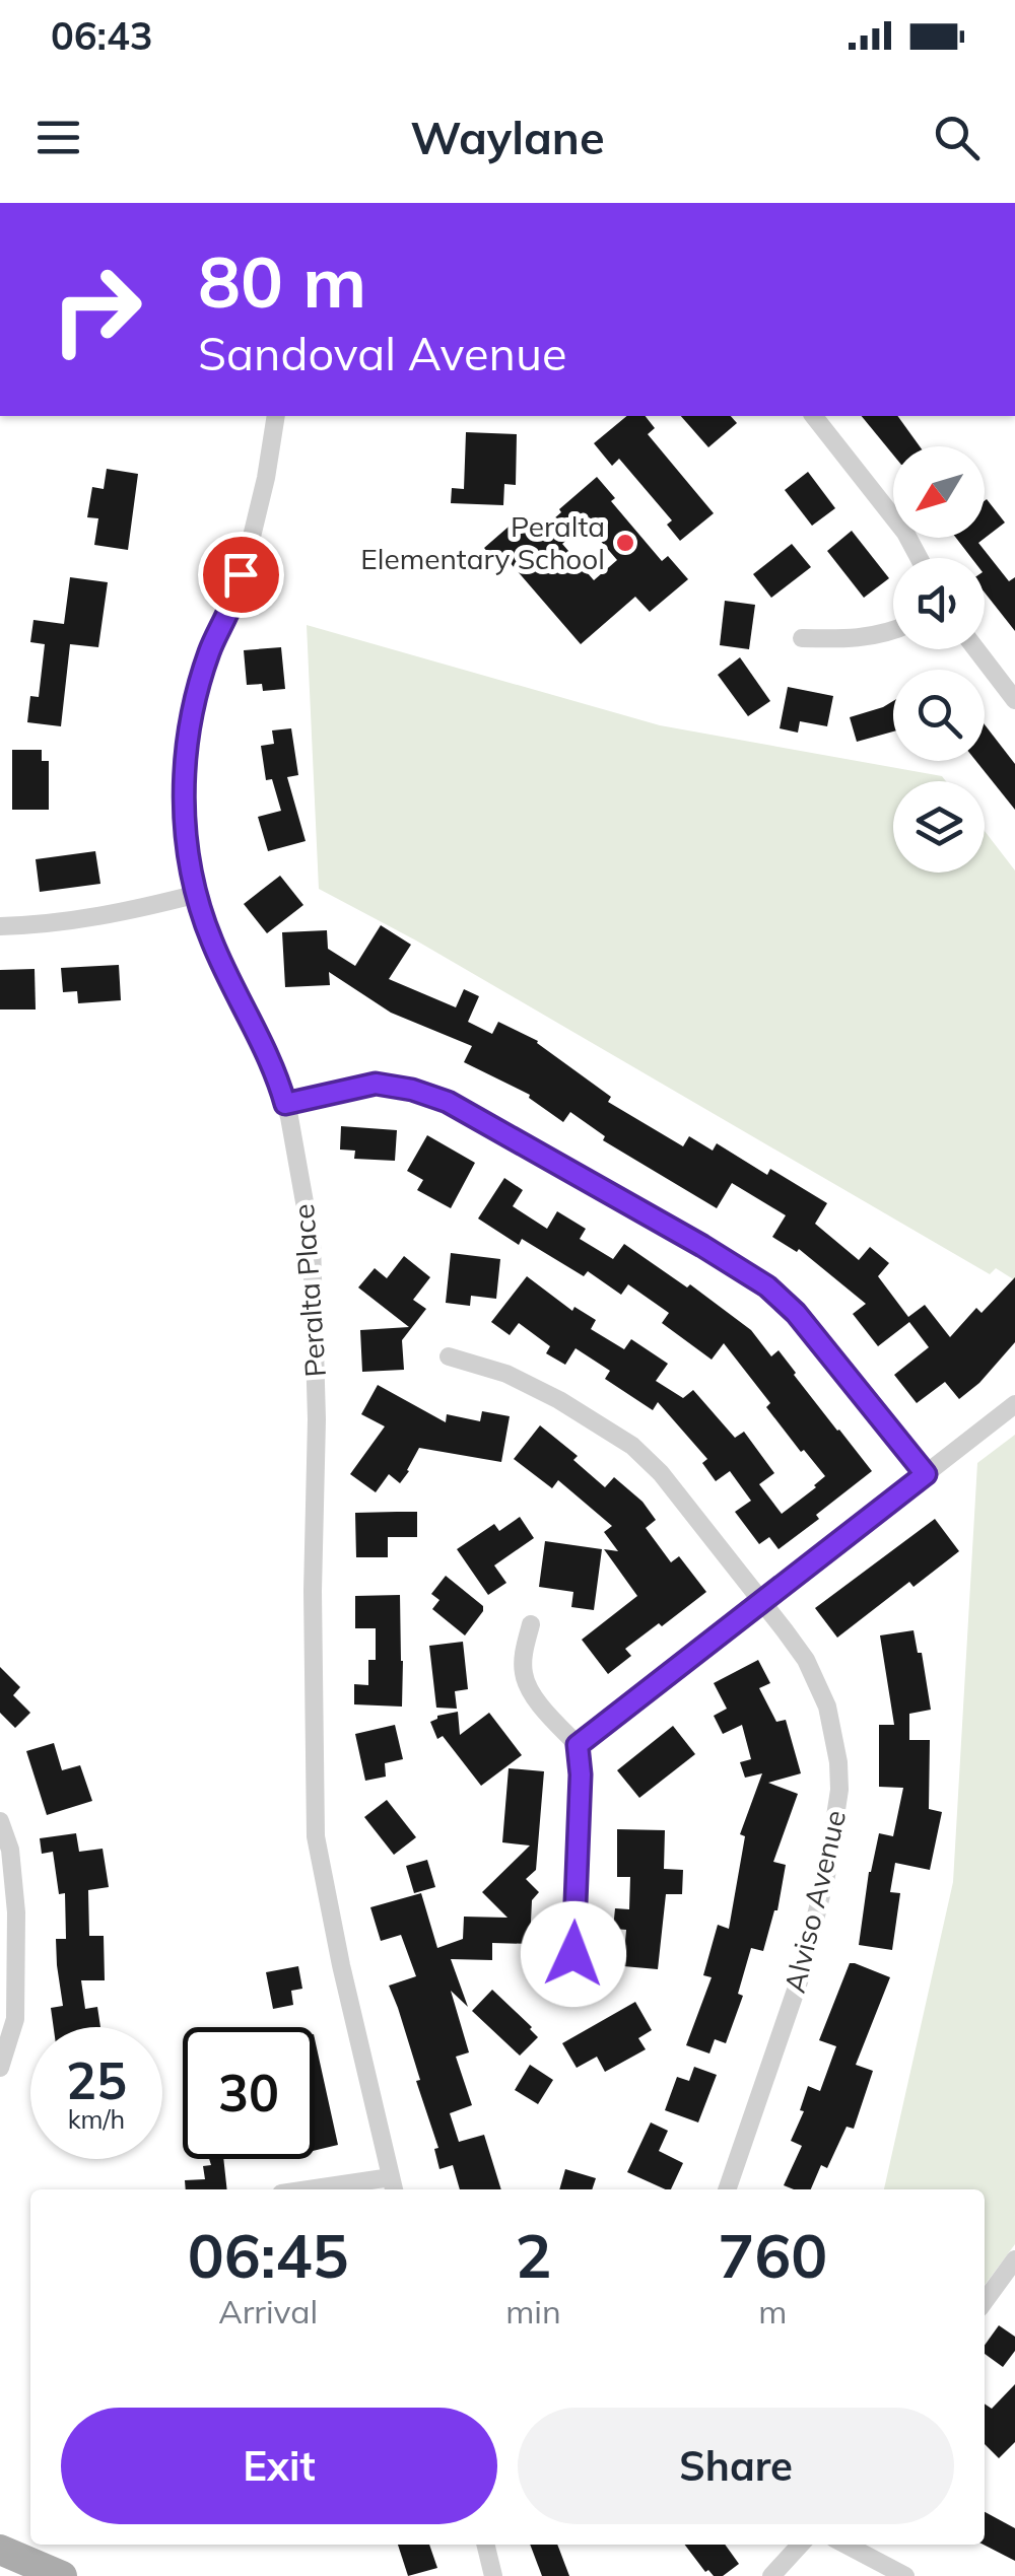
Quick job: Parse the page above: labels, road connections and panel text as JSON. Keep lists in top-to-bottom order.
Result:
{
  "streets": {
    "street": ["Peralta Place", "Alviso Avenue"]
  },
  "places": ["Peralta Elementary School"],
  "north": "bottom left",
  "page": {
    "status": "06:43",
    "header": "Waylane",
    "turn": ["80 m", "Sandoval Avenue"],
    "speed": "25 km/h",
    "limit": "30",
    "eta": [
      "06:45",
      "Arrival",
      "2",
      "min",
      "760",
      "m"
    ],
    "buttons": ["Exit", "Share"]
  }
}
